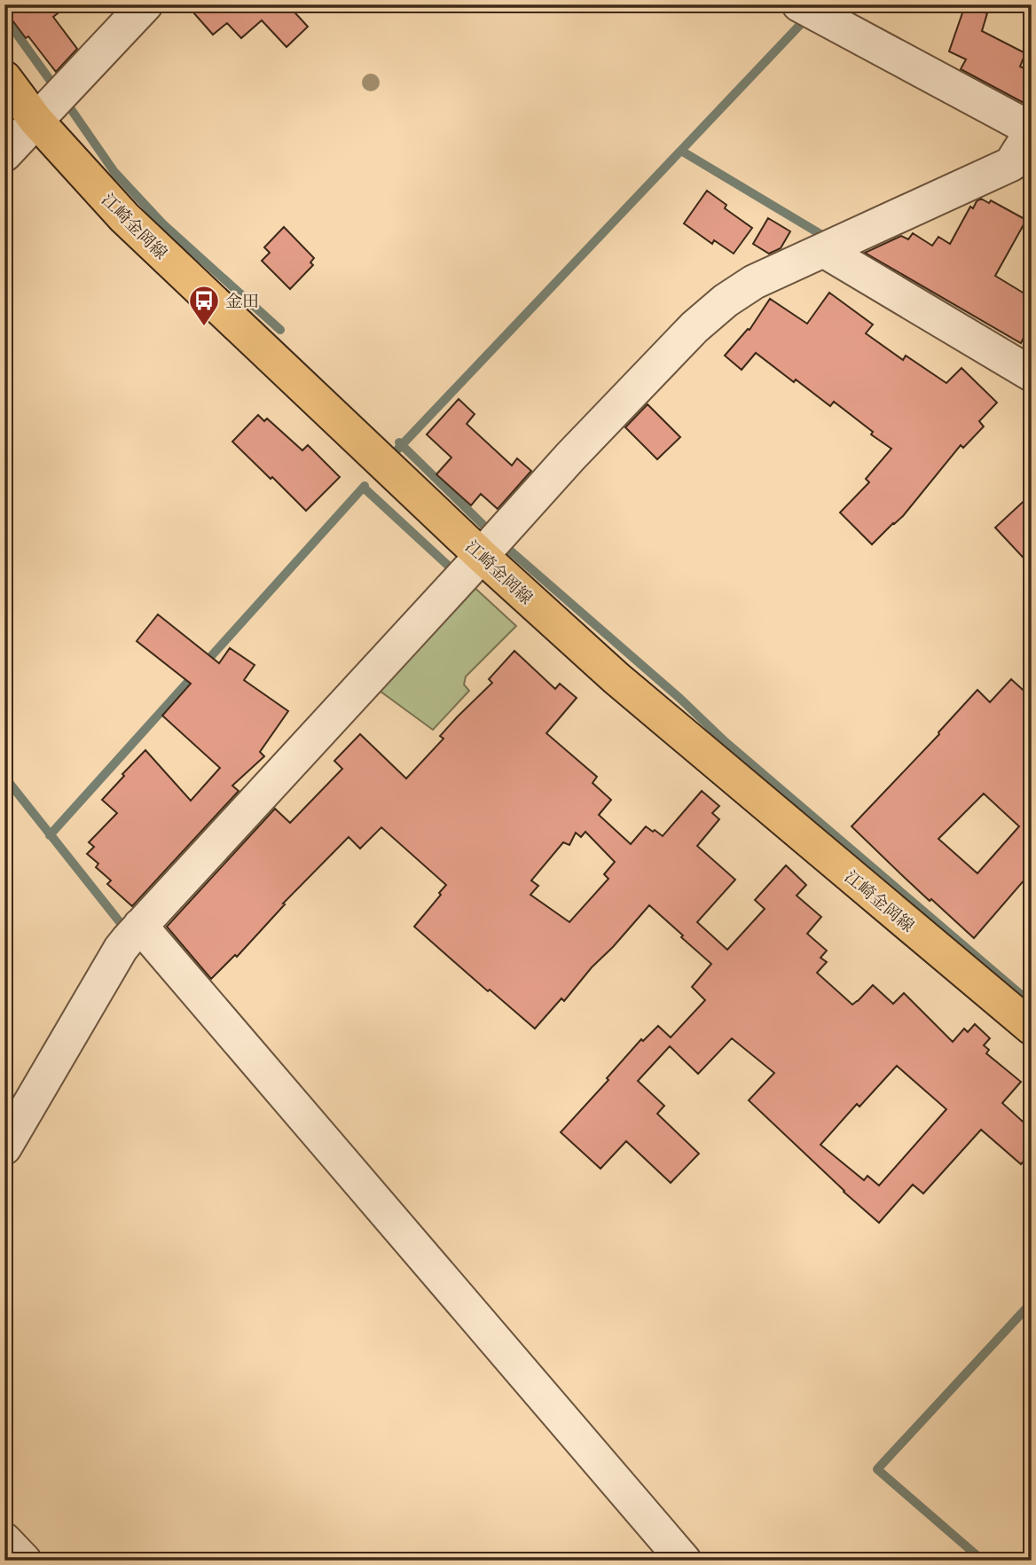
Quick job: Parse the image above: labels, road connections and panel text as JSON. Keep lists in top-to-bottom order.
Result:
{
  "streets": {
    "main road": ["江崎金岡線"]
  },
  "places": {
    "bus stop": ["金田"]
  }
}
